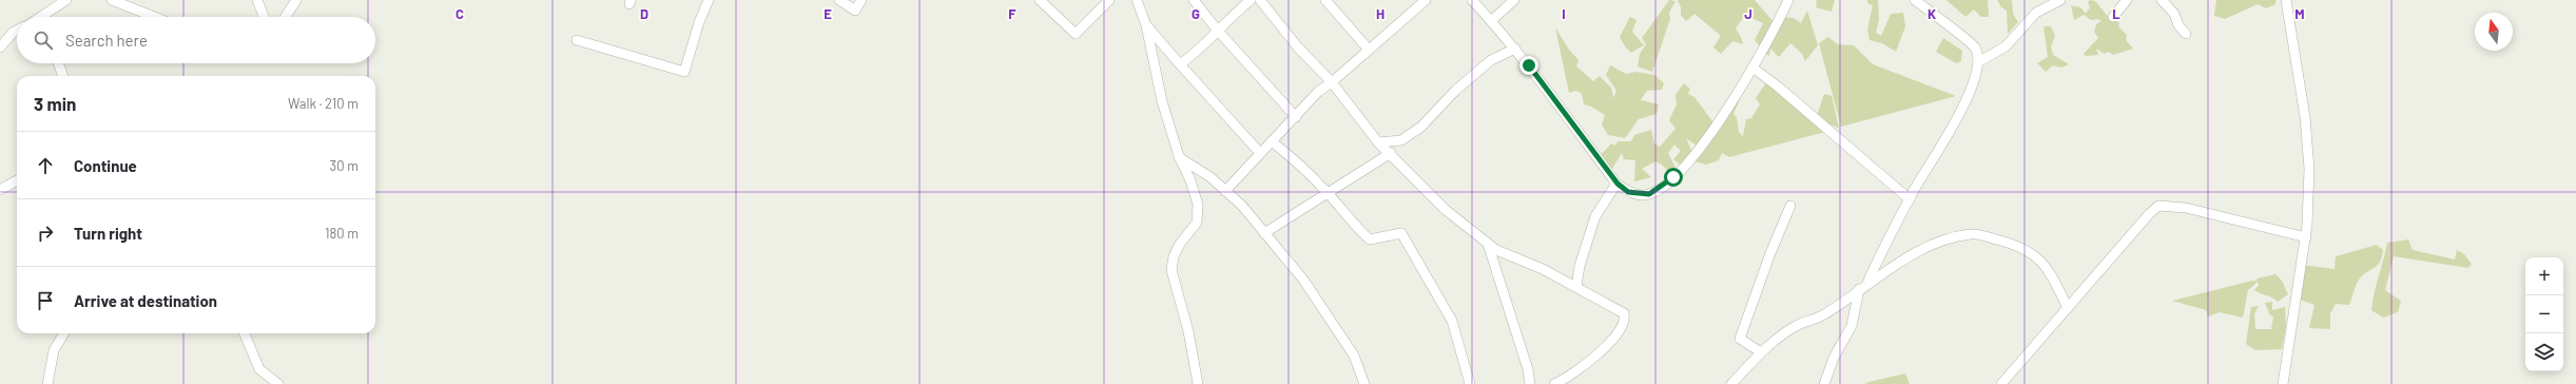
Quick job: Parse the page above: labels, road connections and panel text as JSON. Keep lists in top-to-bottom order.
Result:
{
  "north": "top",
  "page": {
    "search": "Search here",
    "heading": ["3 min", "Walk · 210 m"],
    "list": [
      ["Continue", "30 m"],
      ["Turn right", "180 m"],
      "Arrive at destination"
    ],
    "map_buttons": ["+", "−"]
  },
  "grid": {
    "columns": [
      "C",
      "D",
      "E",
      "F",
      "G",
      "H",
      "I",
      "J",
      "K",
      "L",
      "M"
    ]
  }
}
